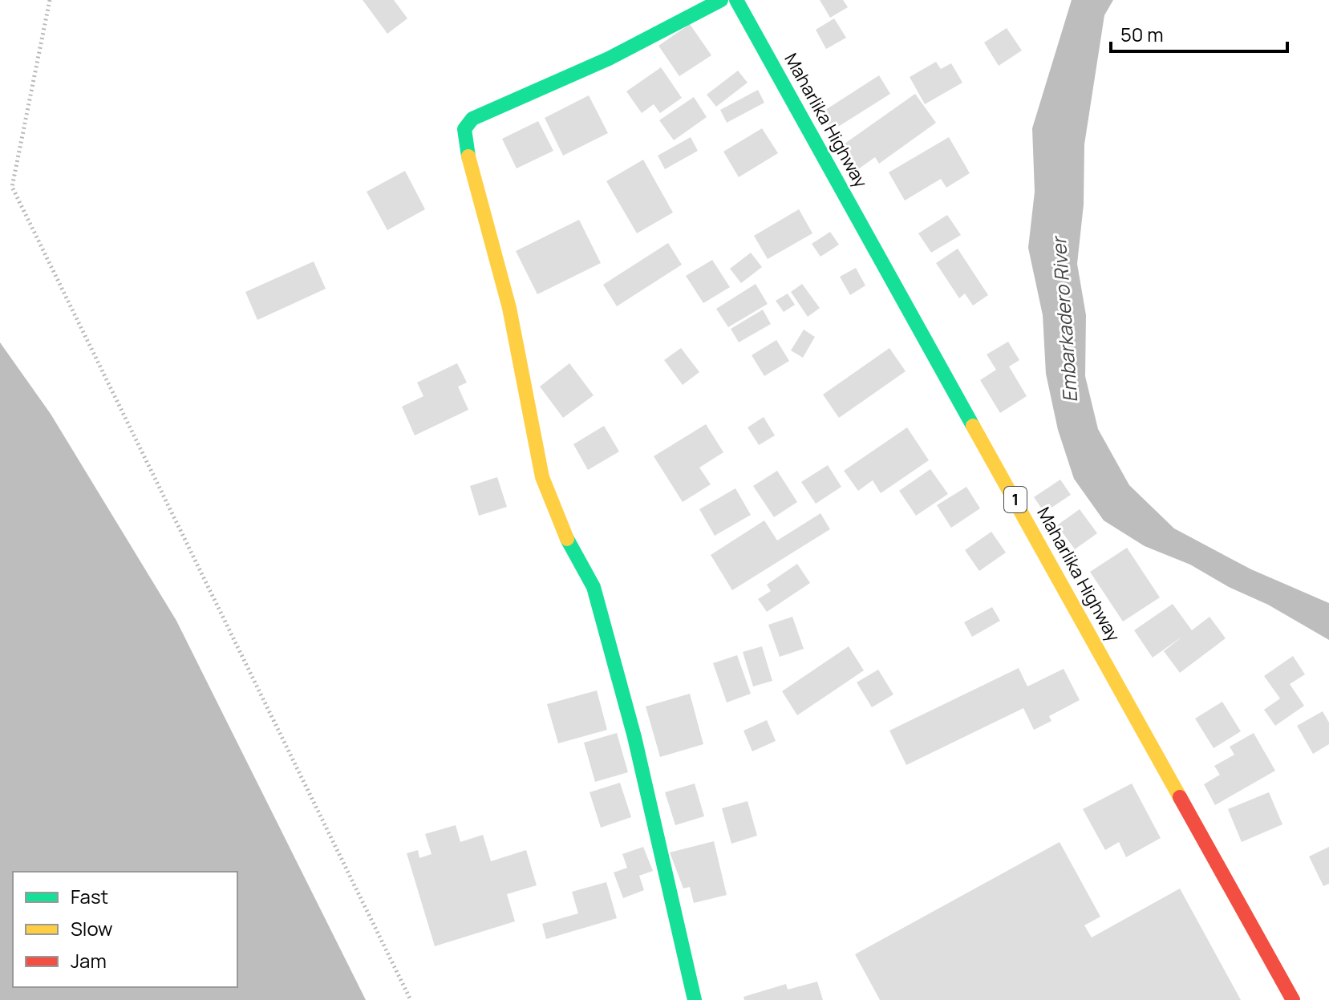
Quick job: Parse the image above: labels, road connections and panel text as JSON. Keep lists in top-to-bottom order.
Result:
{
  "streets": {
    "main road": ["Maharlika Highway", "1"]
  },
  "water": ["Embarkadero River"],
  "legend": ["Fast", "Slow", "Jam"],
  "scale_bar": "50 m"
}
